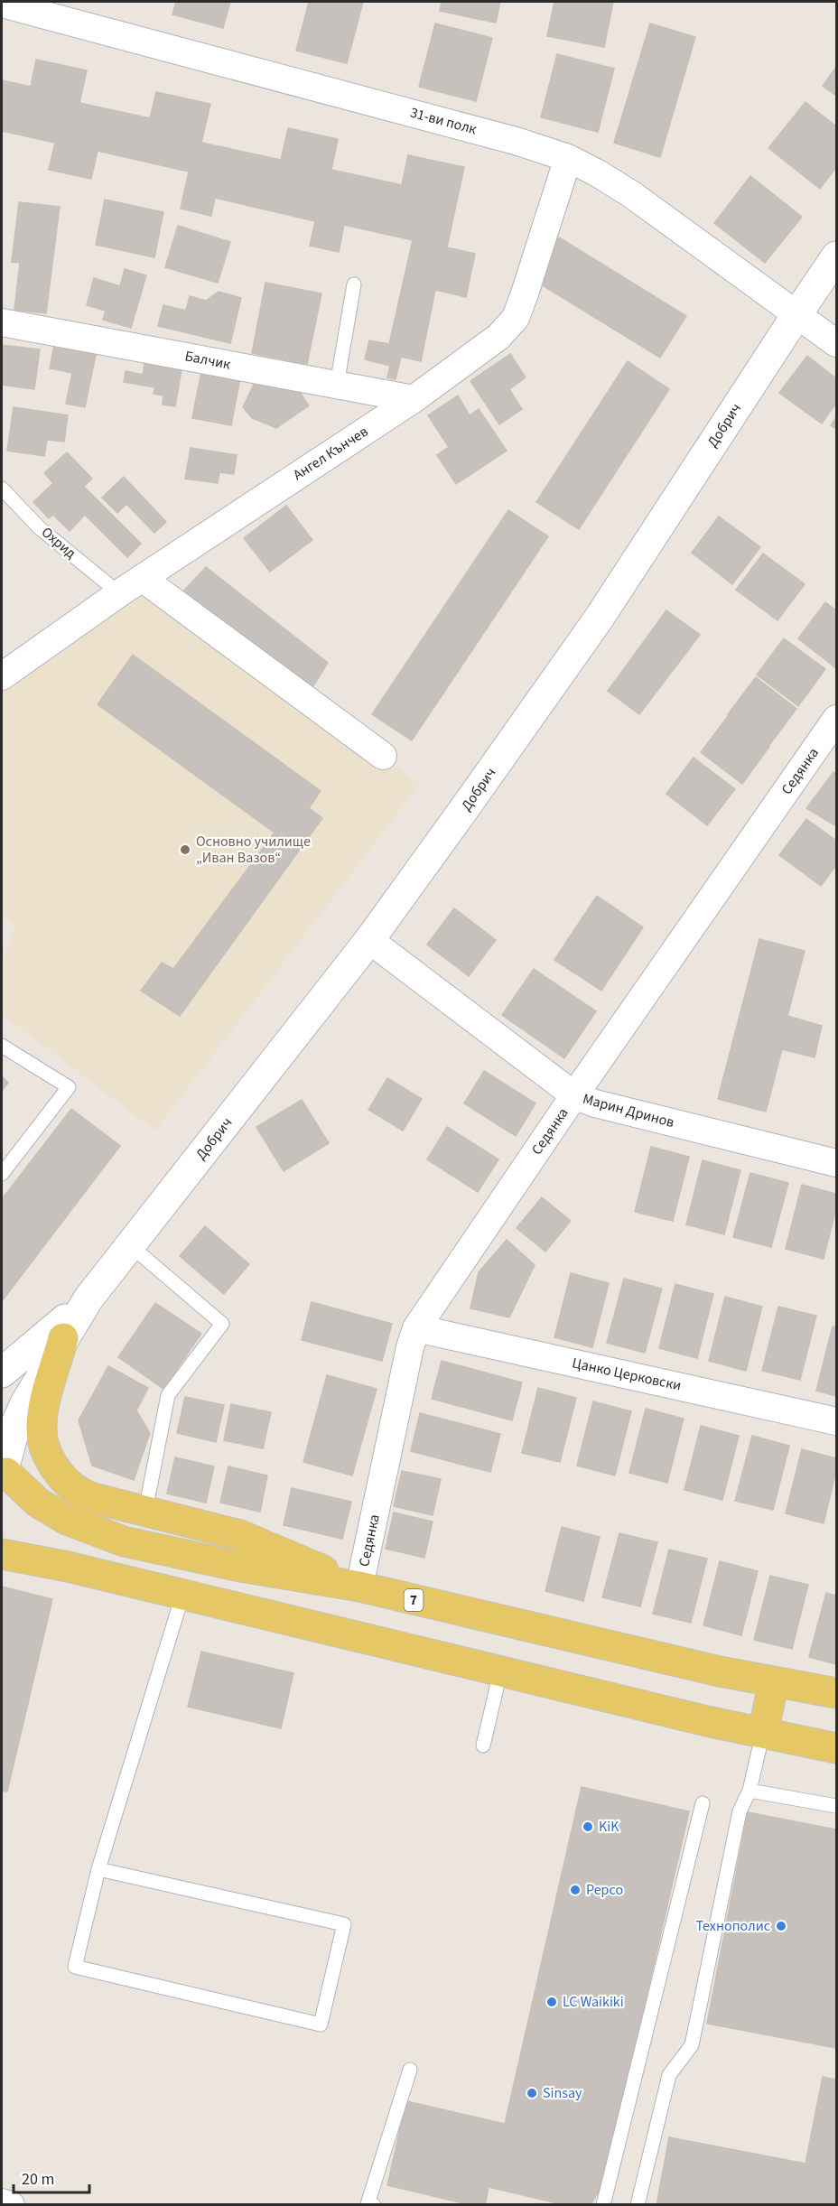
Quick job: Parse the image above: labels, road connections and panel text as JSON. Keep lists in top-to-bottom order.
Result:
{
  "streets": {
    "main road": ["7"],
    "street": [
      "31-ви полк",
      "Балчик",
      "Добрич",
      "Ангел Кънчев",
      "Седянка",
      "Марин Дринов",
      "Цанко Церковски"
    ],
    "lane": ["Охрид"]
  },
  "crossings": [
    ["31-ви полк", "Добрич"],
    ["31-ви полк", "Ангел Кънчев"],
    ["Балчик", "Ангел Кънчев"],
    ["Добрич", "Марин Дринов"],
    ["Добрич", "7"],
    ["Ангел Кънчев", "Охрид"],
    ["Седянка", "Марин Дринов"],
    ["Седянка", "Цанко Церковски"],
    ["Седянка", "7"]
  ],
  "places": [
    "Основно училище „Иван Вазов“",
    "KiK",
    "Pepco",
    "Технополис",
    "LC Waikiki",
    "Sinsay"
  ],
  "scale_bar": "20 m"
}
